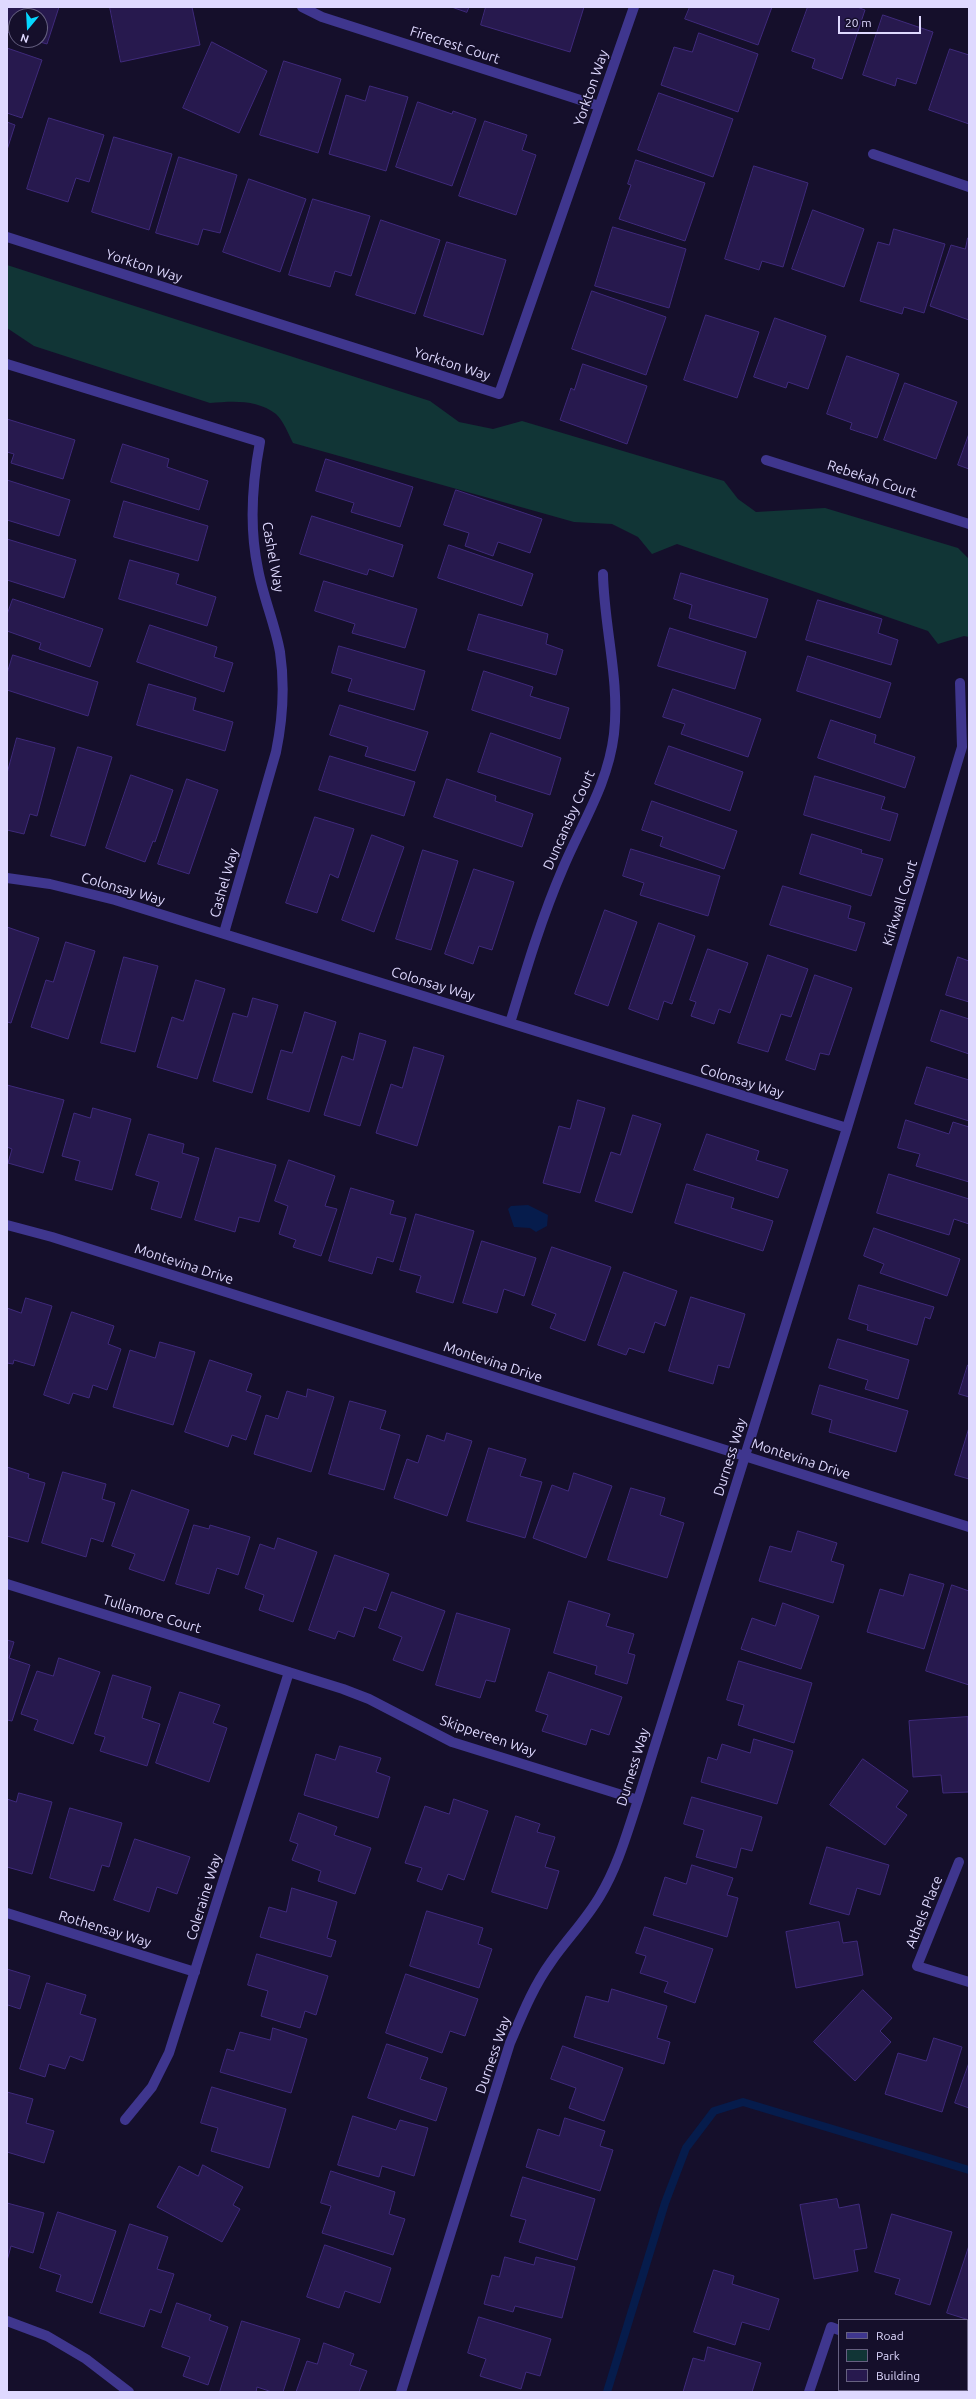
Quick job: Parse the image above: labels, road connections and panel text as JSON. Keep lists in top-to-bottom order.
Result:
{
  "streets": {
    "street": [
      "Firecrest Court",
      "Yorkton Way",
      "Rebekah Court",
      "Cashel Way",
      "Duncansby Court",
      "Colonsay Way",
      "Kirkwall Court",
      "Montevina Drive",
      "Durness Way",
      "Tullamore Court",
      "Skippereen Way",
      "Coleraine Way",
      "Athels Place",
      "Rothensay Way"
    ]
  },
  "crossings": [
    ["Firecrest Court", "Yorkton Way"],
    ["Cashel Way", "Colonsay Way"],
    ["Duncansby Court", "Colonsay Way"],
    ["Colonsay Way", "Kirkwall Court"],
    ["Colonsay Way", "Durness Way"],
    ["Kirkwall Court", "Durness Way"],
    ["Montevina Drive", "Durness Way"],
    ["Durness Way", "Skippereen Way"],
    ["Tullamore Court", "Skippereen Way"],
    ["Tullamore Court", "Coleraine Way"],
    ["Skippereen Way", "Coleraine Way"],
    ["Coleraine Way", "Rothensay Way"]
  ],
  "legend": ["Road", "Park", "Building"],
  "scale_bar": "20 m",
  "north": "bottom"
}
